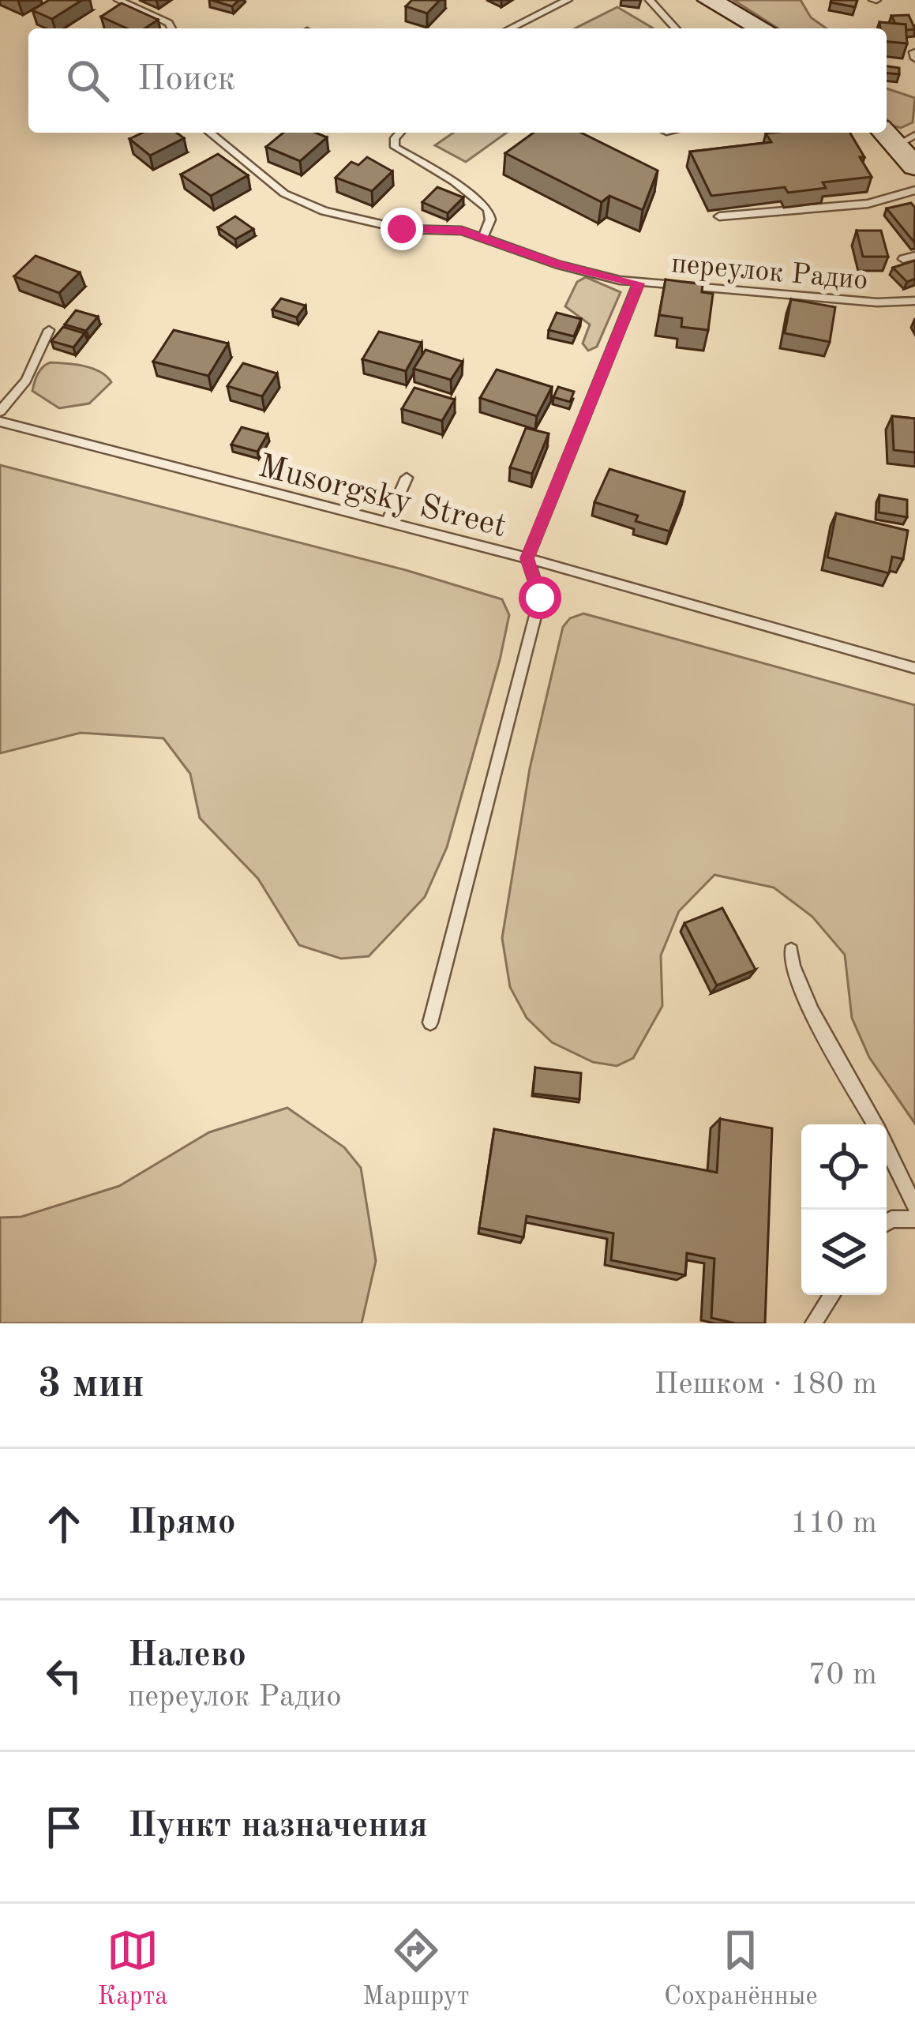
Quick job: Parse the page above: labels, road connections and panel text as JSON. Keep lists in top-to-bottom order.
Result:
{
  "streets": {
    "lane": ["переулок Радио", "Musorgsky Street"]
  },
  "page": {
    "search": "Поиск",
    "heading": ["3 мин", "Пешком · 180 m"],
    "list": [
      ["Прямо", "110 m"],
      ["Налево", "переулок Радио", "70 m"],
      "Пункт назначения"
    ],
    "nav": ["Карта", "Маршрут", "Сохранённые"]
  }
}
